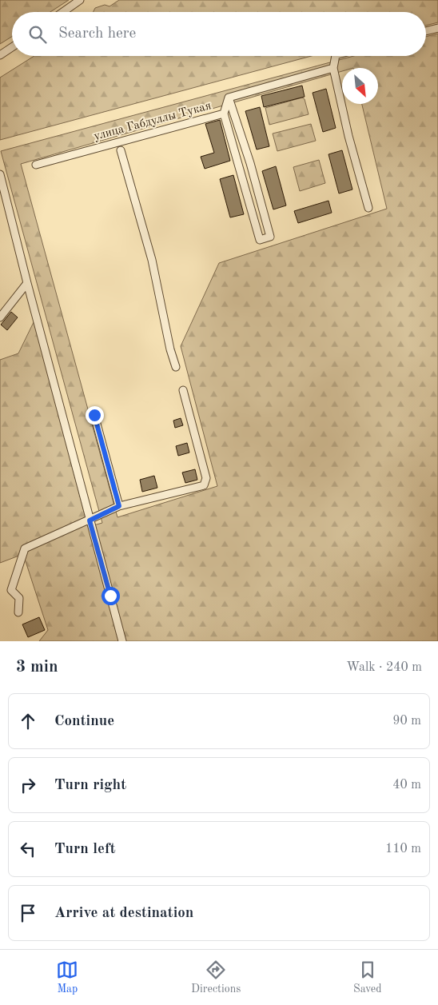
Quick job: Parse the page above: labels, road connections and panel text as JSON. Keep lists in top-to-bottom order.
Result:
{
  "streets": {
    "street": ["улица Габдуллы Тукая"]
  },
  "north": "bottom right",
  "page": {
    "search": "Search here",
    "heading": ["3 min", "Walk · 240 m"],
    "list": [
      ["Continue", "90 m"],
      ["Turn right", "40 m"],
      ["Turn left", "110 m"],
      "Arrive at destination"
    ],
    "nav": ["Map", "Directions", "Saved"]
  }
}
